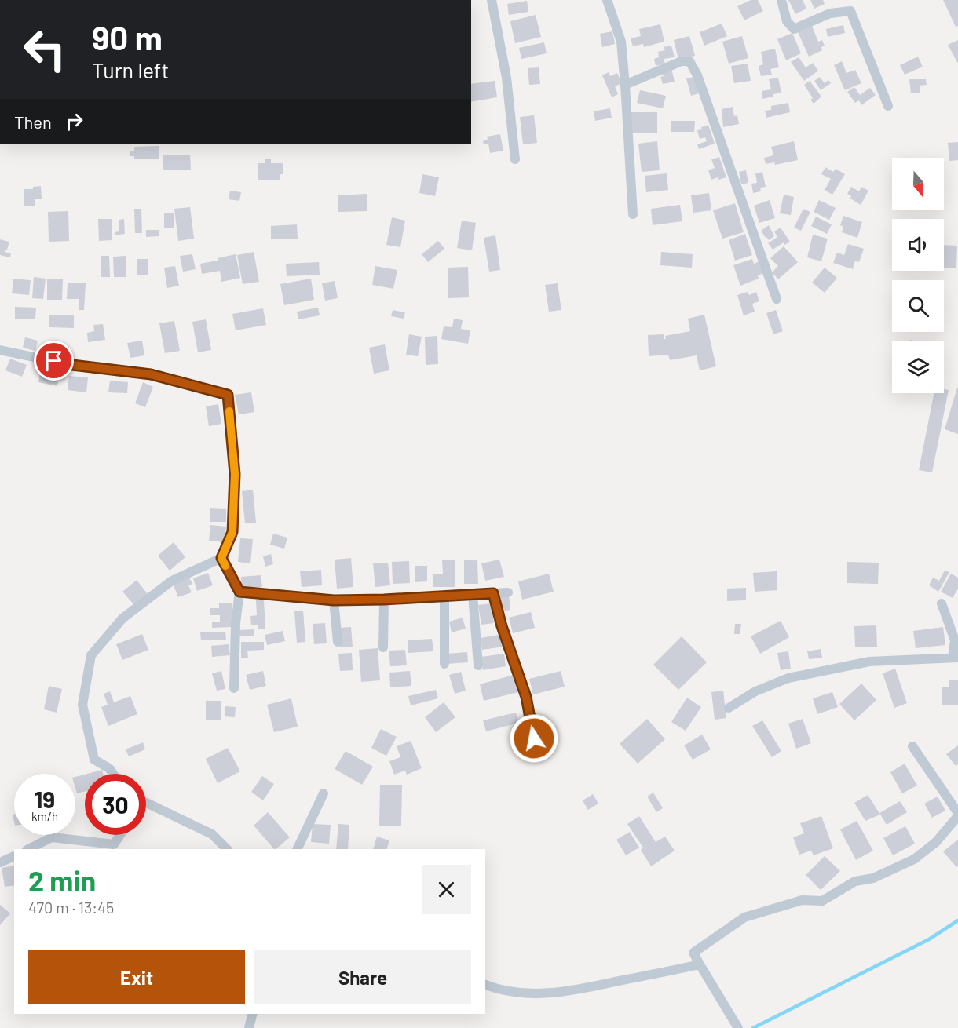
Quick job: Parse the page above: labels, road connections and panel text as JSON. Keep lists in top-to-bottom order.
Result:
{
  "north": "bottom",
  "page": {
    "turn": ["90 m", "Turn left"],
    "then": "Then",
    "speed": "19 km/h",
    "limit": "30",
    "heading": ["2 min", "470 m · 13:45"],
    "buttons": ["Exit", "Share"]
  }
}
